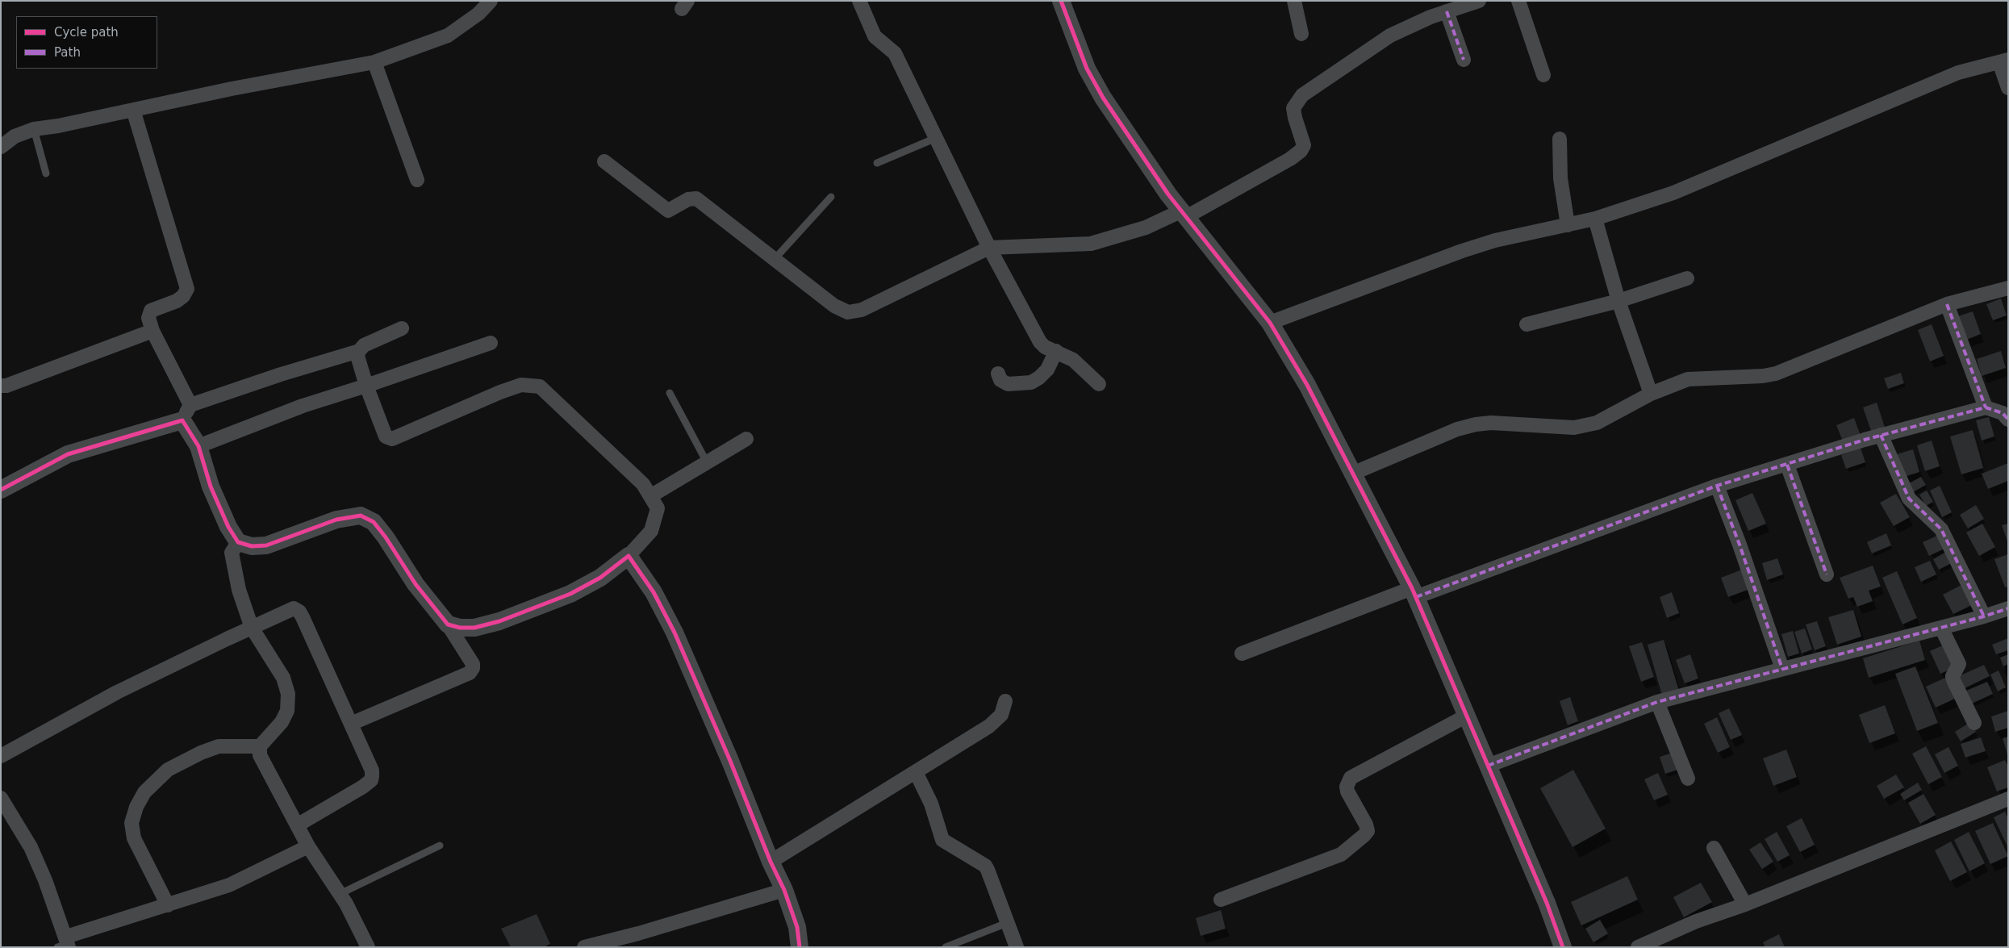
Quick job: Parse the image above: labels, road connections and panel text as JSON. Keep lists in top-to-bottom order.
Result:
{
  "legend": ["Cycle path", "Path"]
}
